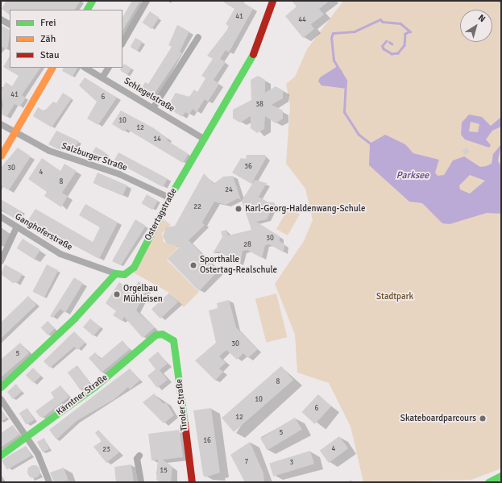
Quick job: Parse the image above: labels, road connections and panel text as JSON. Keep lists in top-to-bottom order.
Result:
{
  "streets": {
    "street": [
      "Schlegelstraße",
      "Salzburger Straße",
      "Ostertagstraße",
      "Ganghoferstraße",
      "Kärntner Straße",
      "Tiroler Straße"
    ]
  },
  "crossings": [
    ["Schlegelstraße", "Ostertagstraße"],
    ["Salzburger Straße", "Ostertagstraße"],
    ["Ostertagstraße", "Ganghoferstraße"],
    ["Kärntner Straße", "Tiroler Straße"]
  ],
  "water": ["Parksee"],
  "parks": ["Stadtpark"],
  "places": [
    "Karl-Georg-Haldenwang-Schule",
    "Sporthalle Ostertag-Realschule",
    "Orgelbau Mühleisen",
    "Skateboardparcours"
  ],
  "house_numbers": [
    "41",
    "44",
    "41",
    "6",
    "38",
    "10",
    "12",
    "14",
    "36",
    "30",
    "4",
    "8",
    "24",
    "22",
    "30",
    "28",
    "30",
    "5",
    "8",
    "10",
    "6",
    "12",
    "5",
    "16",
    "4",
    "23",
    "7",
    "3",
    "15"
  ],
  "legend": ["Frei", "Zäh", "Stau"],
  "north": "top right"
}
